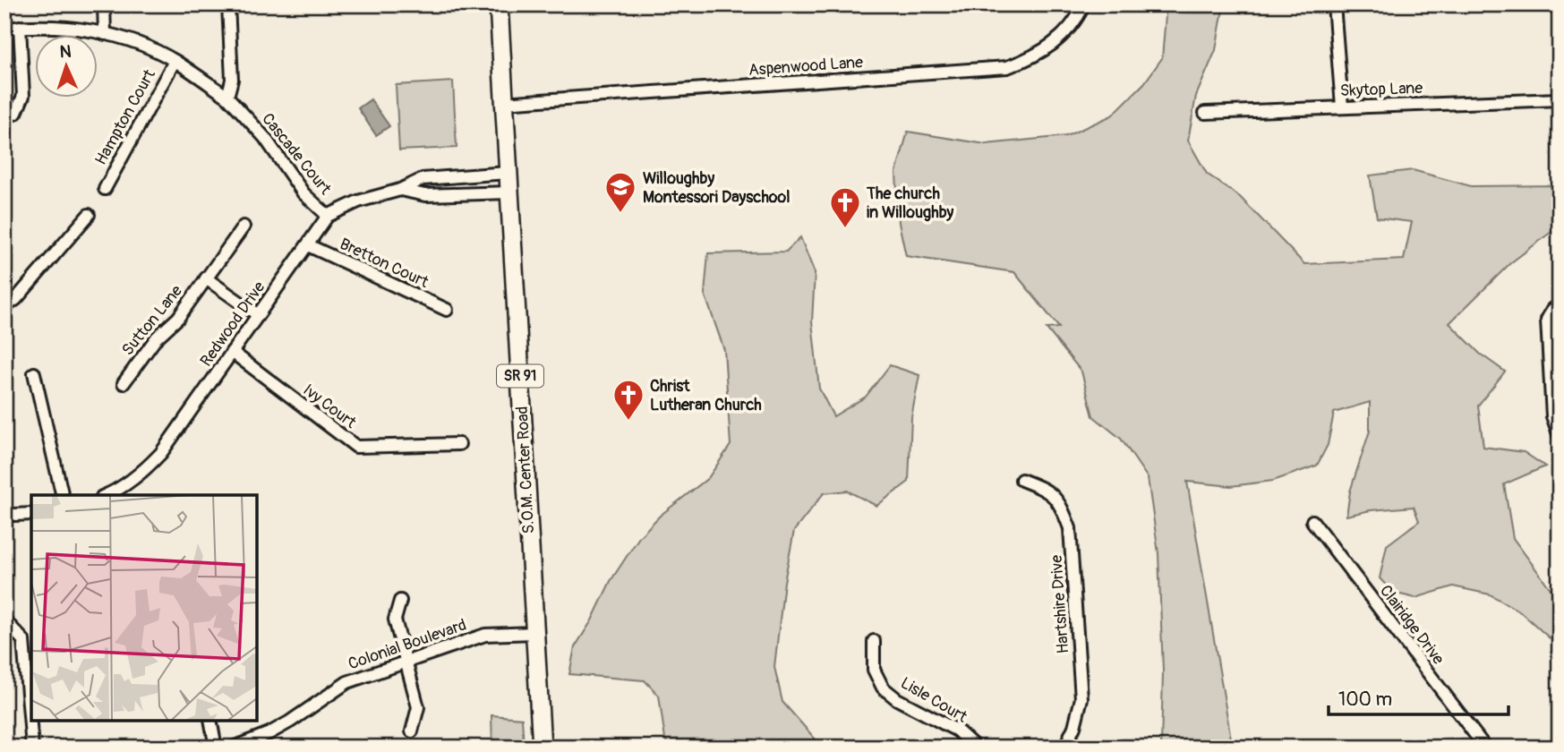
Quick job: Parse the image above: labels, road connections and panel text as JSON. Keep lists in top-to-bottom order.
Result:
{
  "streets": {
    "main road": ["SR 91", "S.O.M. Center Road"],
    "street": [
      "Aspenwood Lane",
      "Skytop Lane",
      "Hampton Court",
      "Cascade Court",
      "Bretton Court",
      "Sutton Lane",
      "Redwood Drive",
      "Ivy Court",
      "Hartshire Drive",
      "Clairidge Drive",
      "Colonial Boulevard",
      "Lisle Court"
    ]
  },
  "crossings": [
    ["Aspenwood Lane", "S.O.M. Center Road"],
    ["Hampton Court", "Cascade Court"],
    ["Cascade Court", "Redwood Drive"],
    ["Bretton Court", "Redwood Drive"],
    ["Redwood Drive", "Ivy Court"],
    ["S.O.M. Center Road", "Colonial Boulevard"]
  ],
  "places": {
    "school or university": ["Willoughby Montessori Dayschool"],
    "church": ["The church in Willoughby", "Christ Lutheran Church"]
  },
  "scale_bar": "100 m",
  "north": "top"
}
